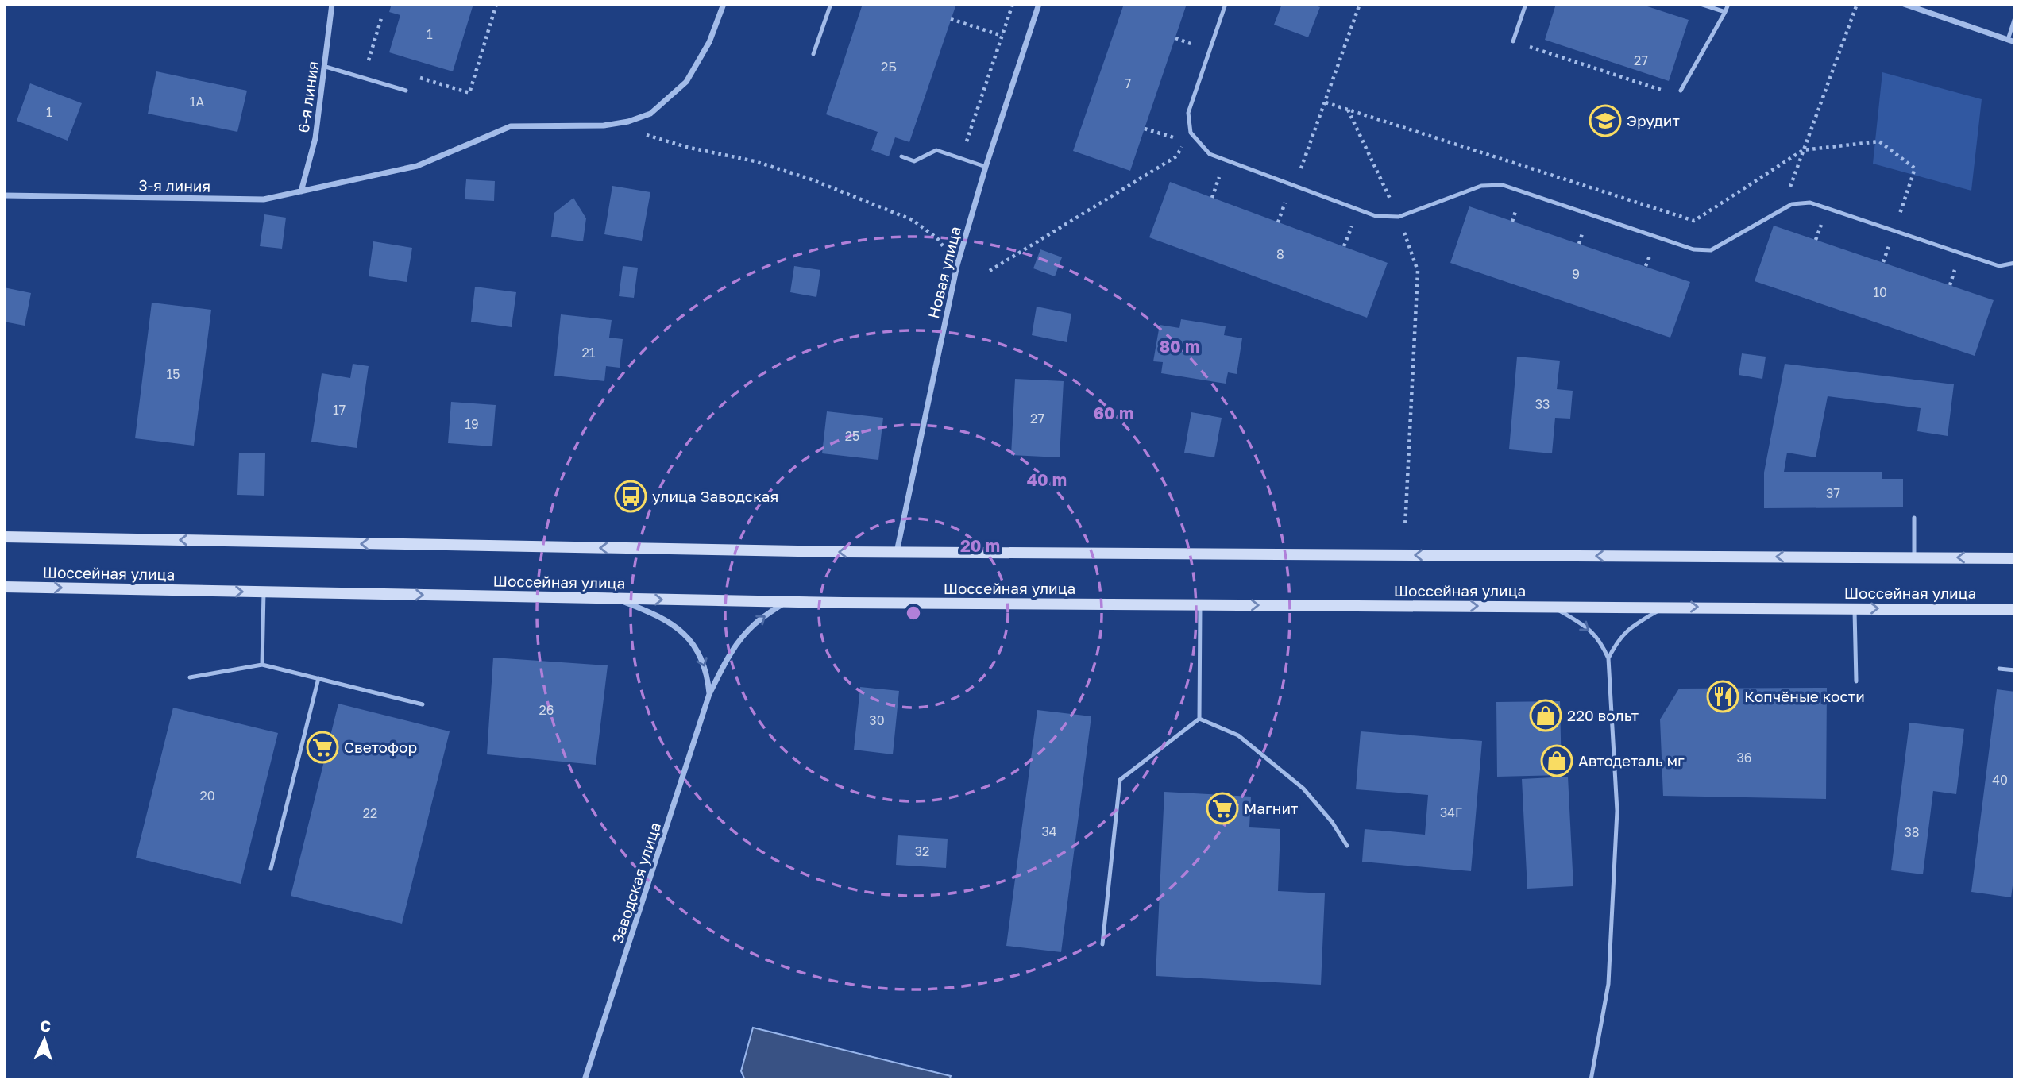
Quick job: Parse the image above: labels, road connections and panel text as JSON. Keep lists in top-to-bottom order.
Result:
{
  "streets": {
    "main road": ["Шоссейная улица"],
    "street": [
      "6-я линия",
      "3-я линия",
      "Новая улица",
      "Заводская улица"
    ]
  },
  "crossings": [
    ["6-я линия", "3-я линия"],
    ["Шоссейная улица", "Заводская улица"]
  ],
  "places": {
    "school or university": ["Эрудит"],
    "bus stop": ["улица Заводская"],
    "restaurant": ["Копчёные кости"],
    "shop": ["220 вольт", "Автодеталь мг"],
    "supermarket": ["Светофор", "Магнит"]
  },
  "house_numbers": [
    "1",
    "27",
    "2Б",
    "7",
    "1А",
    "1",
    "8",
    "9",
    "10",
    "21",
    "15",
    "33",
    "17",
    "27",
    "19",
    "25",
    "37",
    "26",
    "30",
    "36",
    "40",
    "20",
    "34Г",
    "22",
    "34",
    "38",
    "32"
  ],
  "north": "top",
  "rings": [
    "80 m",
    "60 m",
    "40 m",
    "20 m"
  ]
}
